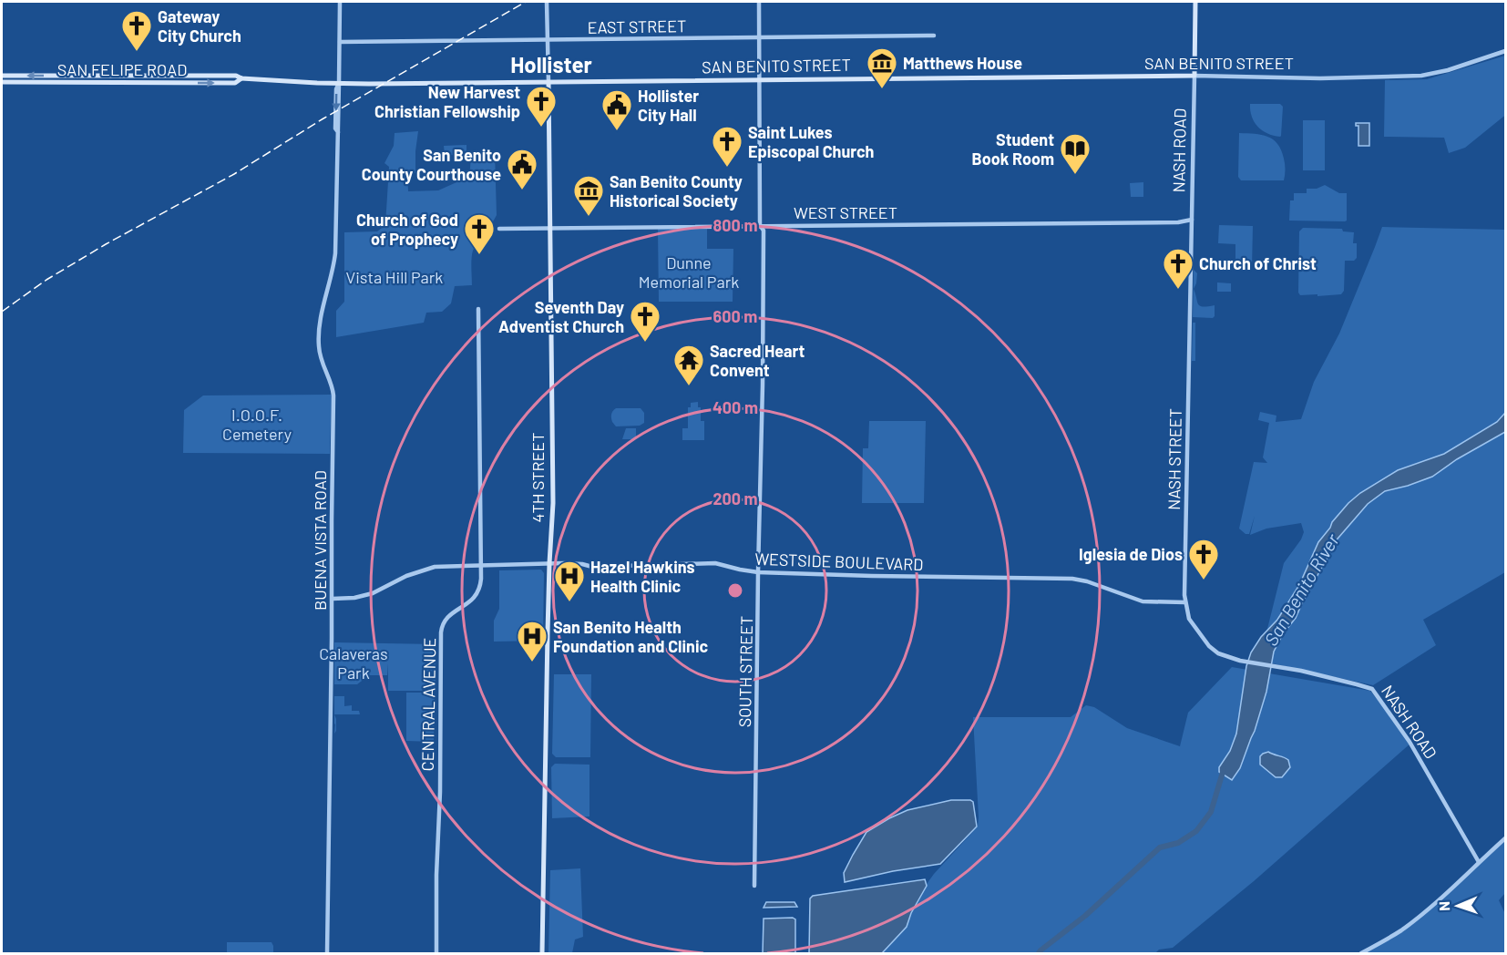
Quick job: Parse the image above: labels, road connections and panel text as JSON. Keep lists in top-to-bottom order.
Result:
{
  "streets": {
    "main road": [
      "SAN BENITO STREET",
      "SAN FELIPE ROAD",
      "NASH ROAD",
      "4TH STREET"
    ],
    "street": [
      "EAST STREET",
      "WEST STREET",
      "NASH STREET",
      "BUENA VISTA ROAD",
      "WESTSIDE BOULEVARD",
      "SOUTH STREET",
      "CENTRAL AVENUE"
    ]
  },
  "crossings": [
    ["EAST STREET", "4TH STREET"],
    ["EAST STREET", "BUENA VISTA ROAD"],
    ["EAST STREET", "SOUTH STREET"],
    ["SAN BENITO STREET", "SAN FELIPE ROAD"],
    ["SAN BENITO STREET", "NASH ROAD"],
    ["SAN BENITO STREET", "4TH STREET"],
    ["SAN BENITO STREET", "BUENA VISTA ROAD"],
    ["SAN BENITO STREET", "SOUTH STREET"],
    ["SAN FELIPE ROAD", "BUENA VISTA ROAD"],
    ["NASH ROAD", "WEST STREET"],
    ["NASH ROAD", "NASH STREET"],
    ["WEST STREET", "4TH STREET"],
    ["WEST STREET", "SOUTH STREET"],
    ["NASH STREET", "WESTSIDE BOULEVARD"],
    ["4TH STREET", "WESTSIDE BOULEVARD"],
    ["BUENA VISTA ROAD", "WESTSIDE BOULEVARD"],
    ["WESTSIDE BOULEVARD", "SOUTH STREET"],
    ["WESTSIDE BOULEVARD", "CENTRAL AVENUE"]
  ],
  "districts": ["Hollister"],
  "water": ["San Benito River"],
  "parks": [
    "Dunne Memorial Park",
    "Vista Hill Park",
    "I.O.O.F. Cemetery",
    "Calaveras Park"
  ],
  "places": {
    "church": [
      "Gateway City Church",
      "New Harvest Christian Fellowship",
      "Saint Lukes Episcopal Church",
      "Church of God of Prophecy",
      "Church of Christ",
      "Seventh Day Adventist Church",
      "Iglesia de Dios"
    ],
    "museum": ["Matthews House", "San Benito County Historical Society"],
    "public building": ["Hollister City Hall", "San Benito County Courthouse"],
    "library": ["Student Book Room"],
    "temple": ["Sacred Heart Convent"],
    "hospital": ["Hazel Hawkins Health Clinic", "San Benito Health Foundation and Clinic"]
  },
  "north": "left",
  "rings": [
    "800 m",
    "600 m",
    "400 m",
    "200 m"
  ]
}
